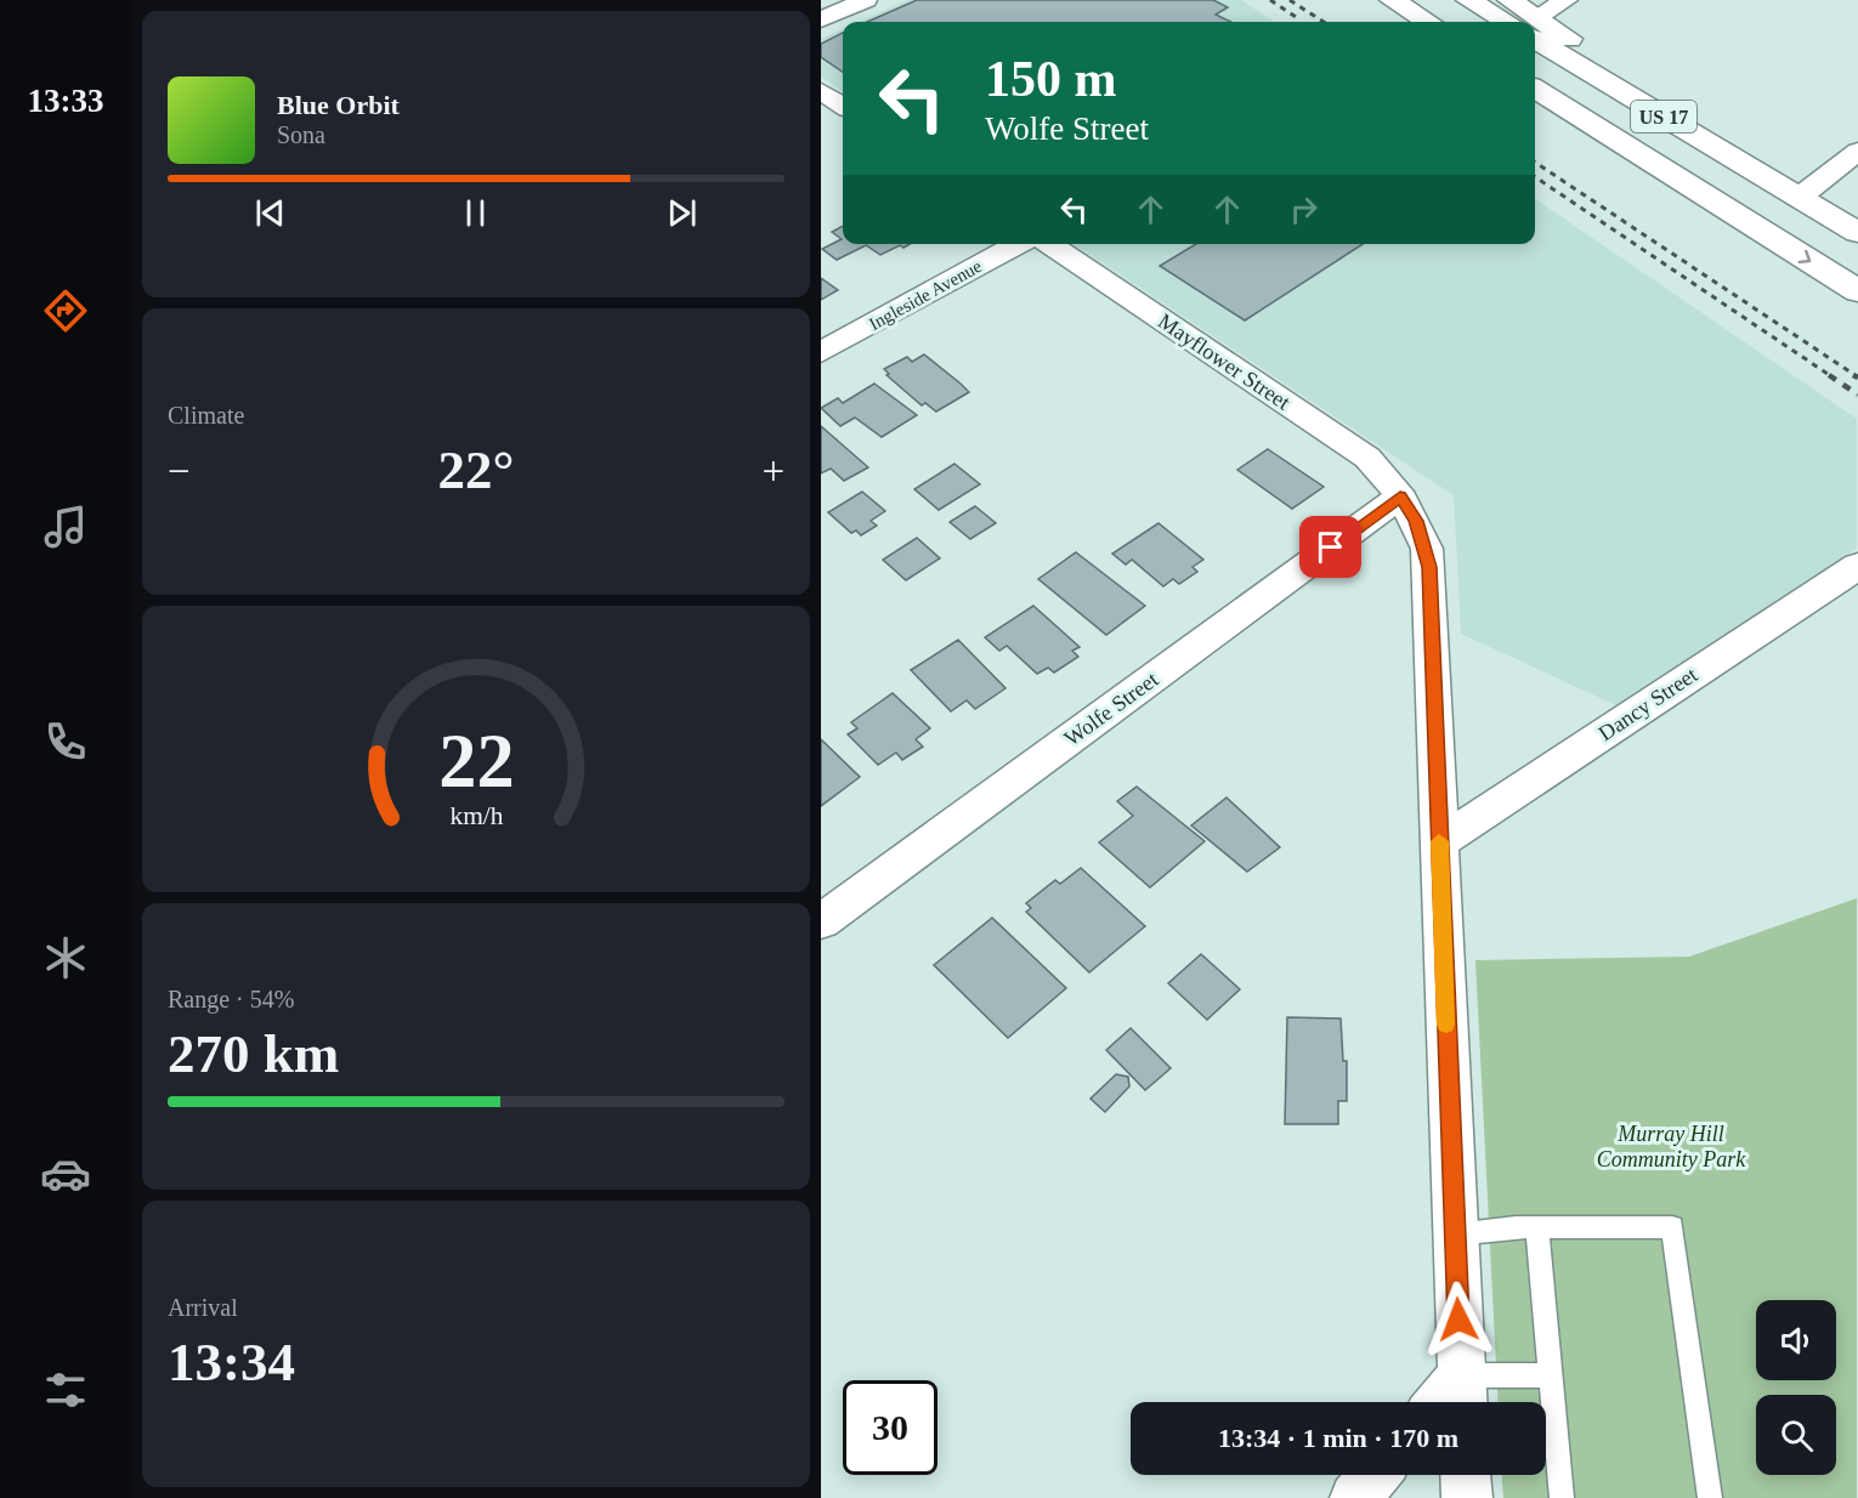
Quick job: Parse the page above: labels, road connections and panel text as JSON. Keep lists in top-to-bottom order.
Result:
{
  "streets": {
    "highway": ["US 17"],
    "street": [
      "Ingleside Avenue",
      "Mayflower Street",
      "Dancy Street",
      "Wolfe Street"
    ]
  },
  "crossings": [
    ["Mayflower Street", "Dancy Street"],
    ["Mayflower Street", "Wolfe Street"]
  ],
  "parks": ["Murray Hill Community Park"],
  "page": {
    "tabs": "13:33",
    "turn": ["150 m", "Wolfe Street"],
    "song": ["Blue Orbit", "Sona"],
    "tile": [
      "Climate",
      ["Range · 54%", "270 km"],
      ["Arrival", "13:34"]
    ],
    "heat": ["−", "22°", "+"],
    "limit": "30",
    "trip": "13:34 · 1 min · 170 m",
    "gauge": ["22", "km/h"]
  }
}
